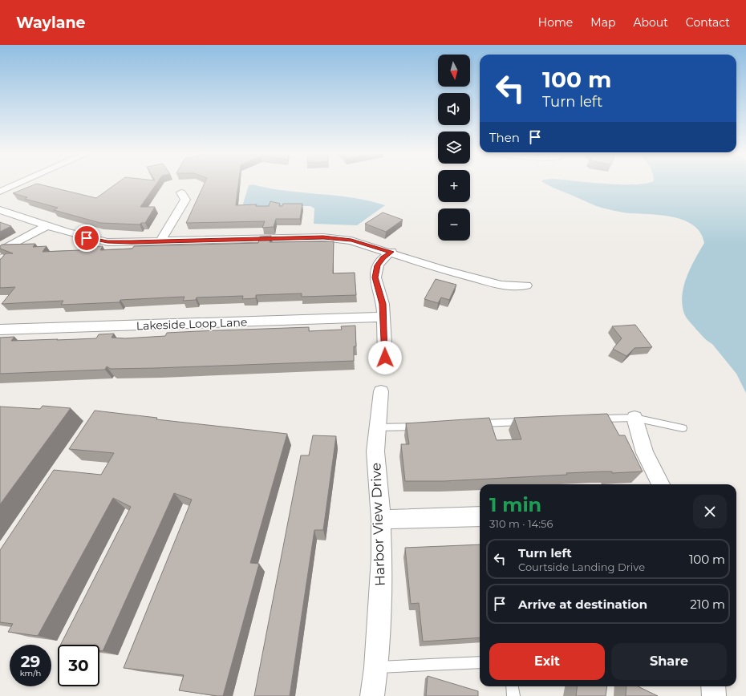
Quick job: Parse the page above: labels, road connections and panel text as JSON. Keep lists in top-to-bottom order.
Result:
{
  "streets": {
    "street": ["Lakeside Loop Lane", "Harbor View Drive"]
  },
  "north": "bottom",
  "page": {
    "header": "Waylane",
    "nav": [
      "Home",
      "Map",
      "About",
      "Contact"
    ],
    "map_buttons": ["+", "−"],
    "turn": ["100 m", "Turn left"],
    "then": "Then",
    "heading": ["1 min", "310 m · 14:56"],
    "list": [
      {
        "name": "Turn left",
        "note": "Courtside Landing Drive",
        "value": "100 m"
      },
      {
        "name": "Arrive at destination",
        "value": "210 m"
      }
    ],
    "buttons": ["Exit", "Share"],
    "speed": "29 km/h",
    "limit": "30"
  }
}
